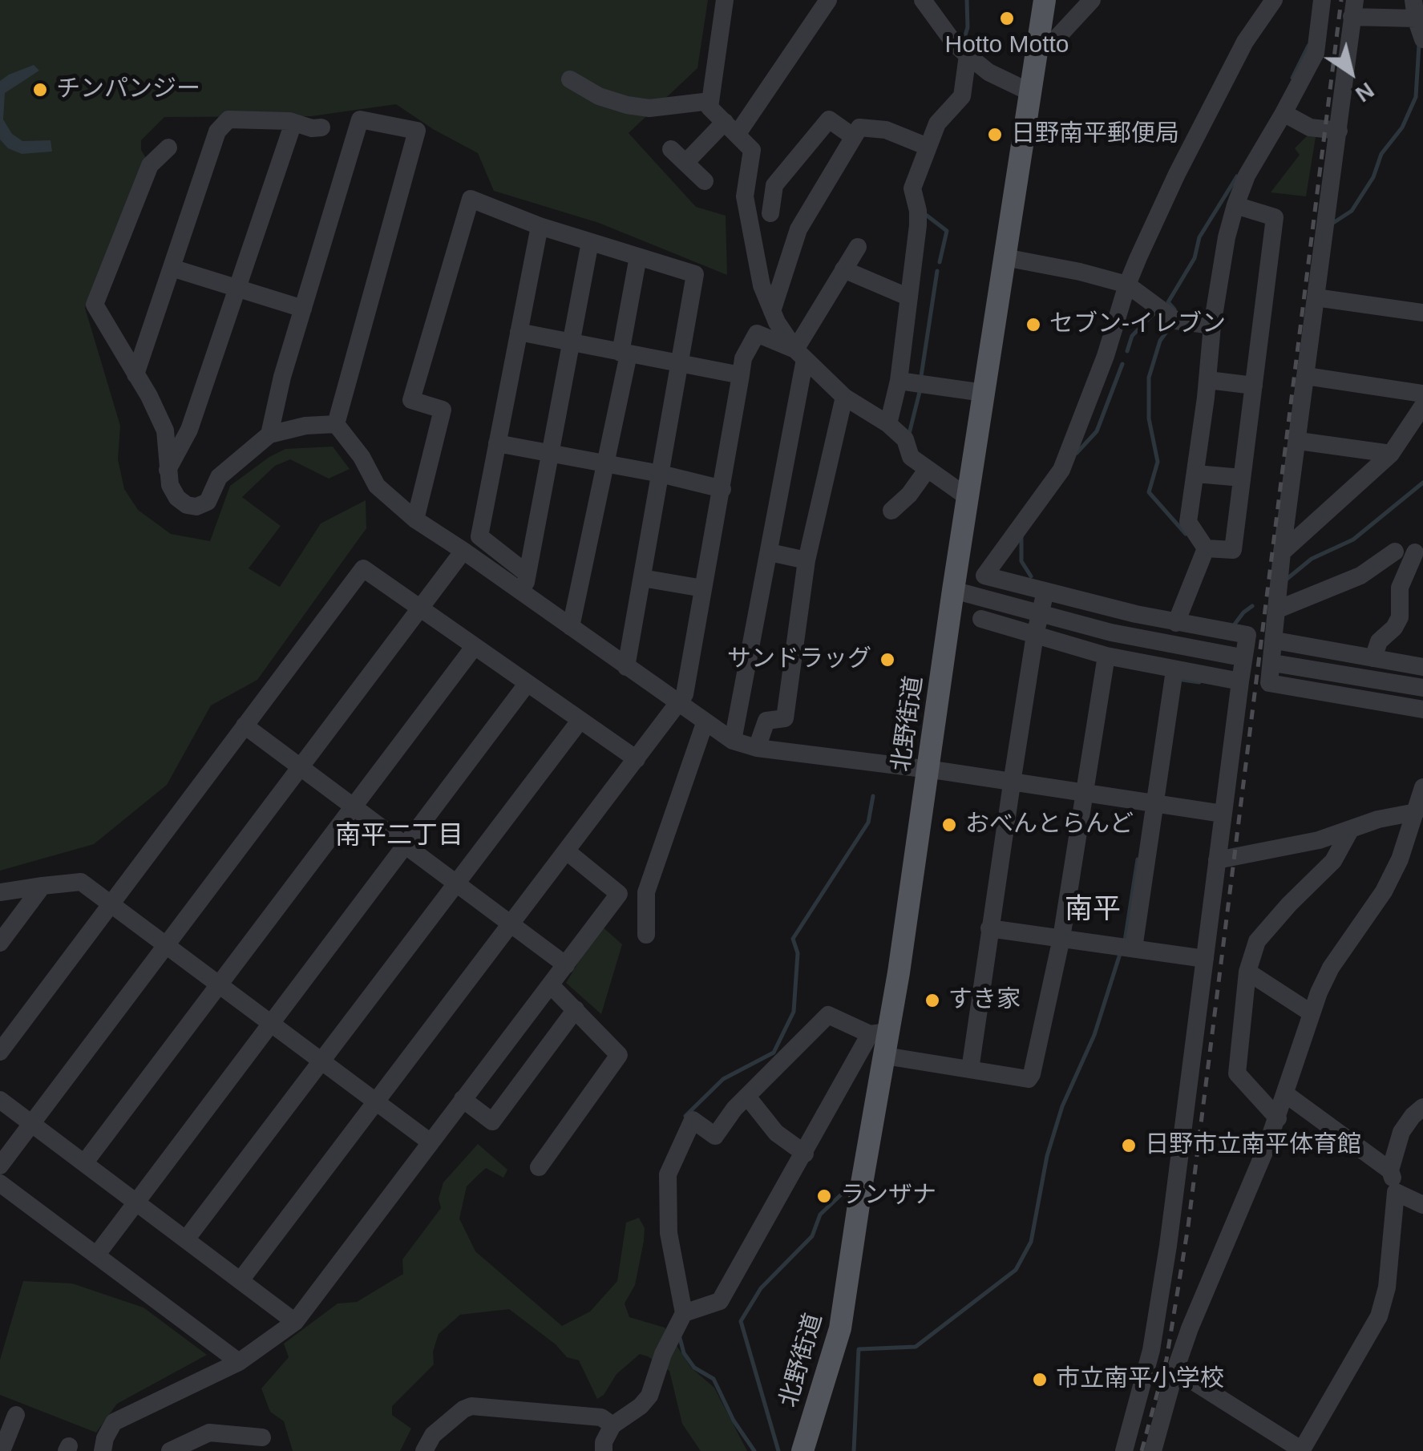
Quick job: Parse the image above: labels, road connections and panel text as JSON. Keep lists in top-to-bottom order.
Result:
{
  "streets": {
    "main road": ["北野街道"]
  },
  "districts": ["南平二丁目", "南平"],
  "places": [
    "Hotto Motto",
    "チンパンジー",
    "日野南平郵便局",
    "セブン-イレブン",
    "サンドラッグ",
    "おべんとらんど",
    "すき家",
    "日野市立南平体育館",
    "ランザナ",
    "市立南平小学校"
  ],
  "north": "bottom right"
}
